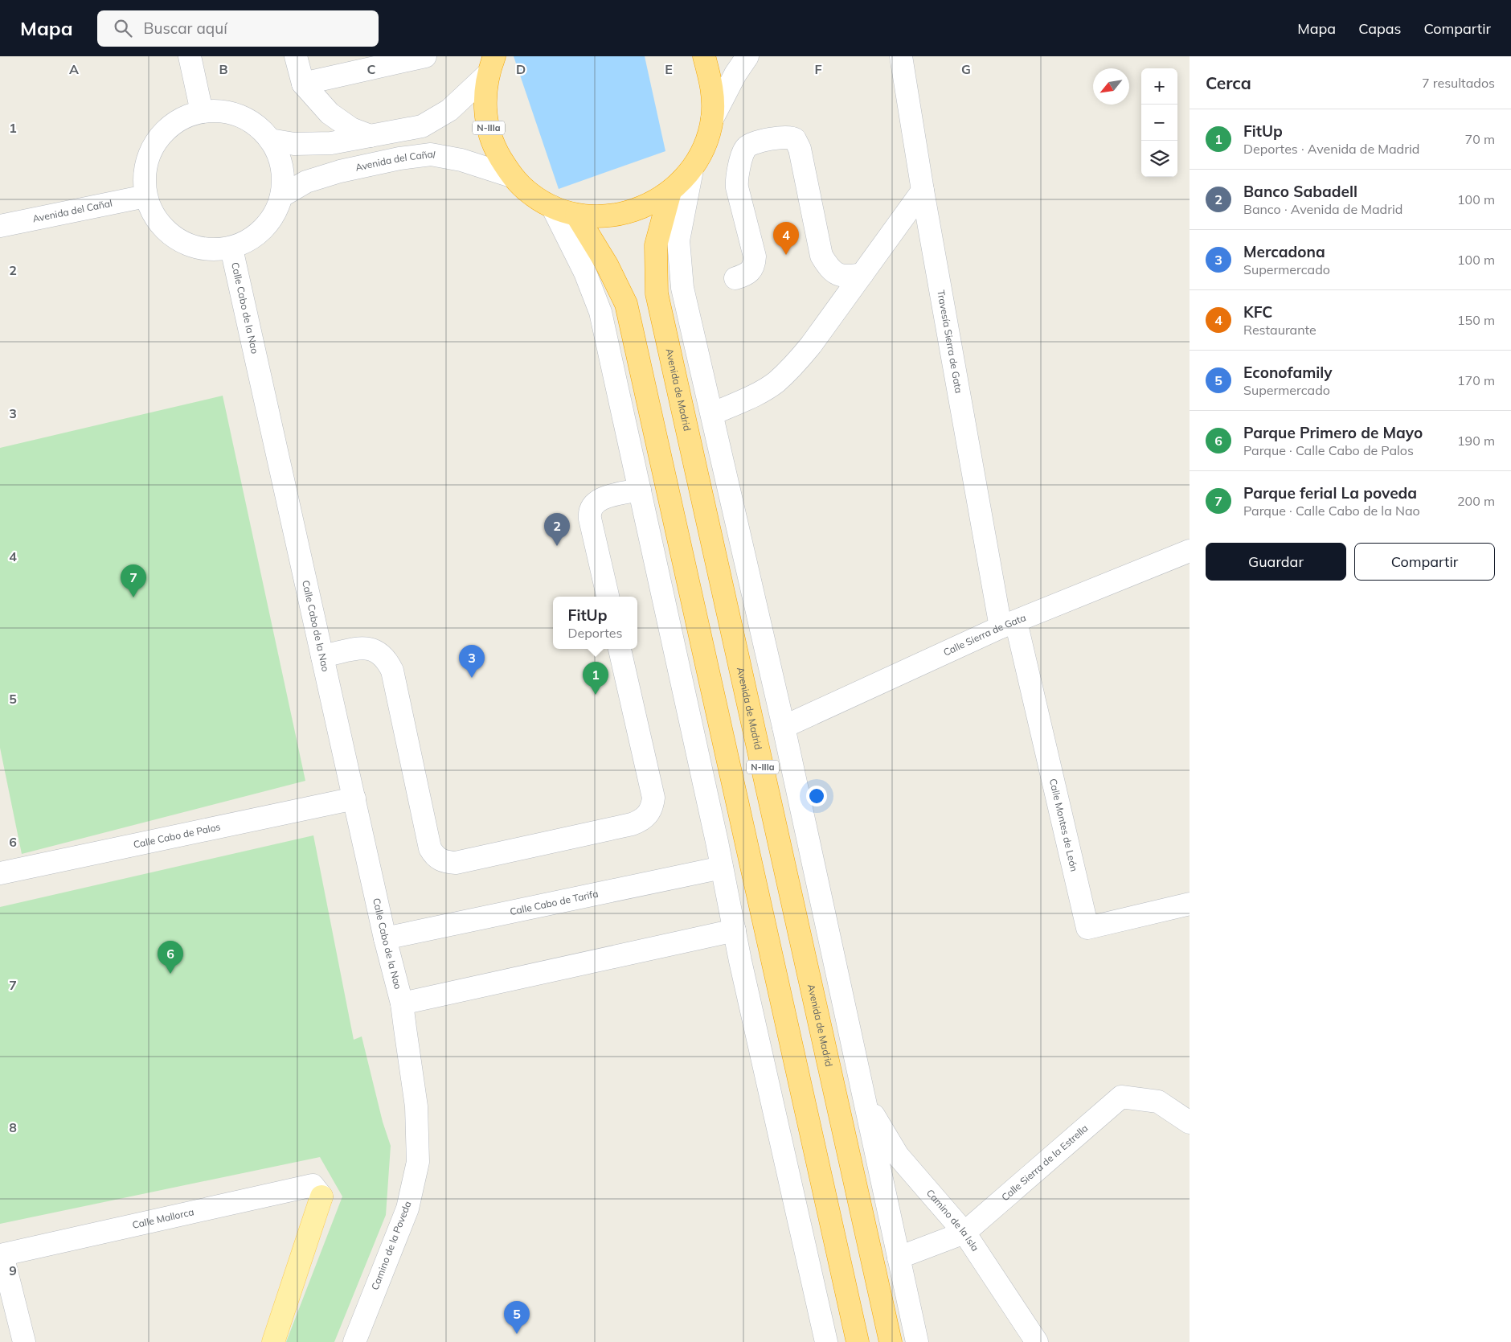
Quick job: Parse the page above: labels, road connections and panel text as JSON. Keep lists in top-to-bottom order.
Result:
{
  "streets": {
    "highway": ["N-IIIa", "Avenida de Madrid"],
    "street": [
      "Avenida del Cañal",
      "Calle Cabo de la Nao",
      "Travesía Sierra de Gata",
      "Calle Sierra de Gata",
      "Calle Montes de León",
      "Calle Cabo de Palos",
      "Calle Cabo de Tarifa",
      "Calle Sierra de la Estrella",
      "Calle Mallorca",
      "Camino de la Isla",
      "Camino de la Poveda"
    ]
  },
  "crossings": [
    ["N-IIIa", "Avenida del Cañal"],
    ["N-IIIa", "Avenida de Madrid"],
    ["Avenida del Cañal", "Calle Cabo de la Nao"],
    ["Calle Cabo de la Nao", "Calle Cabo de Palos"],
    ["Calle Cabo de la Nao", "Calle Cabo de Tarifa"],
    ["Calle Cabo de la Nao", "Camino de la Poveda"],
    ["Travesía Sierra de Gata", "Calle Sierra de Gata"],
    ["Travesía Sierra de Gata", "Calle Montes de León"],
    ["Calle Sierra de Gata", "Calle Montes de León"],
    ["Calle Sierra de la Estrella", "Camino de la Isla"]
  ],
  "north": "bottom left",
  "page": {
    "header": "Mapa",
    "search": "Buscar aquí",
    "nav": ["Mapa", "Capas", "Compartir"],
    "heading": ["Cerca", "7 resultados"],
    "map_buttons": ["+", "−"],
    "list": [
      {
        "mark": "1",
        "name": "FitUp",
        "note": "Deportes · Avenida de Madrid",
        "value": "70 m"
      },
      {
        "mark": "2",
        "name": "Banco Sabadell",
        "note": "Banco · Avenida de Madrid",
        "value": "100 m"
      },
      {
        "mark": "3",
        "name": "Mercadona",
        "note": "Supermercado",
        "value": "100 m"
      },
      {
        "mark": "4",
        "name": "KFC",
        "note": "Restaurante",
        "value": "150 m"
      },
      {
        "mark": "5",
        "name": "Econofamily",
        "note": "Supermercado",
        "value": "170 m"
      },
      {
        "mark": "6",
        "name": "Parque Primero de Mayo",
        "note": "Parque · Calle Cabo de Palos",
        "value": "190 m"
      },
      {
        "mark": "7",
        "name": "Parque ferial La poveda",
        "note": "Parque · Calle Cabo de la Nao",
        "value": "200 m"
      }
    ],
    "pins": [
      "4",
      "2",
      "7",
      "3",
      "1",
      "6",
      "5"
    ],
    "buttons": ["Guardar", "Compartir"],
    "popup": ["FitUp", "Deportes"]
  },
  "grid": {
    "columns": [
      "A",
      "B",
      "C",
      "D",
      "E",
      "F",
      "G"
    ],
    "rows": [
      "1",
      "2",
      "3",
      "4",
      "5",
      "6",
      "7",
      "8",
      "9"
    ]
  }
}
